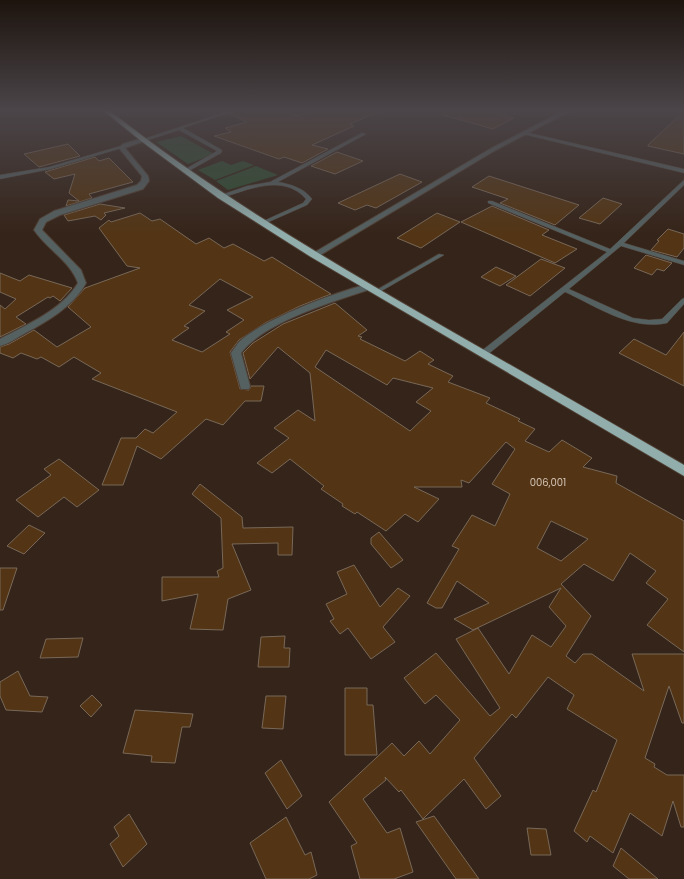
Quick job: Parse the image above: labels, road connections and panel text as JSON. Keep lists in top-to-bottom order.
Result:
{
  "house_numbers": ["006,001"]
}
